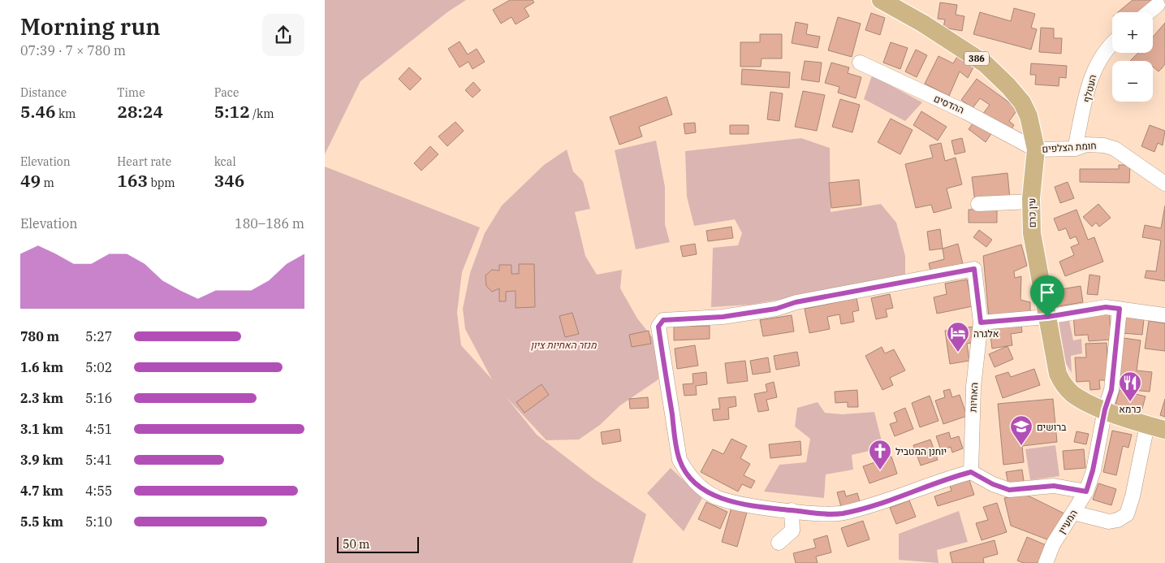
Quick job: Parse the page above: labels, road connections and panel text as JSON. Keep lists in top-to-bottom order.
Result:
{
  "streets": {
    "main road": ["386", "עין כרם"],
    "street": [
      "העטלף",
      "ההדסים",
      "חומת הצלפים",
      "האחיות",
      "המעיין"
    ]
  },
  "crossings": [
    ["העטלף", "חומת הצלפים"],
    ["ההדסים", "חומת הצלפים"],
    ["ההדסים", "עין כרם"],
    ["חומת הצלפים", "עין כרם"],
    ["עין כרם", "המעיין"]
  ],
  "parks": ["מנזר האחיות ציון"],
  "places": {
    "hotel": ["אלגרה"],
    "restaurant": ["כרמא"],
    "school or university": ["ברושים"],
    "church": ["יוחנן המטביל"]
  },
  "scale_bar": "50 m",
  "page": {
    "heading": ["Morning run", "07:39 · 7 × 780 m"],
    "map_buttons": ["+", "−"],
    "stats": [
      ["Distance", "5.46 km"],
      ["Time", "28:24"],
      ["Pace", "5:12 /km"],
      ["Elevation", "49 m"],
      ["Heart rate", "163 bpm"],
      ["kcal", "346"]
    ],
    "chart": ["Elevation", "180–186 m"],
    "list": [
      {
        "name": "780 m",
        "note": "5:27"
      },
      {
        "name": "1.6 km",
        "note": "5:02"
      },
      {
        "name": "2.3 km",
        "note": "5:16"
      },
      {
        "name": "3.1 km",
        "note": "4:51"
      },
      {
        "name": "3.9 km",
        "note": "5:41"
      },
      {
        "name": "4.7 km",
        "note": "4:55"
      },
      {
        "name": "5.5 km",
        "note": "5:10"
      }
    ],
    "scale": "50 m"
  }
}
